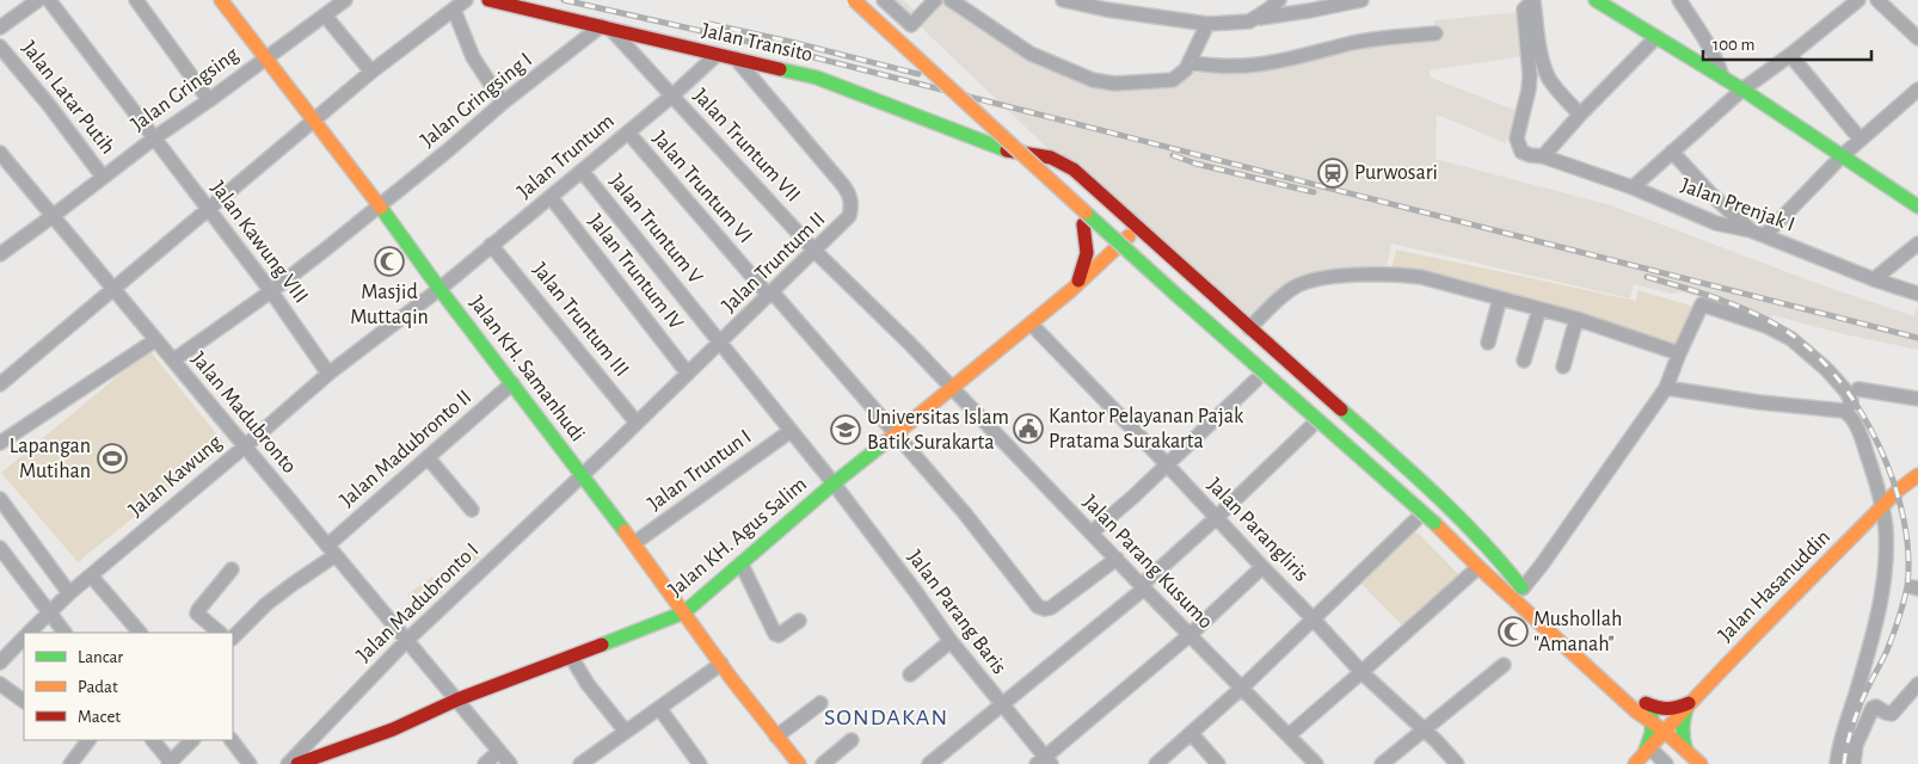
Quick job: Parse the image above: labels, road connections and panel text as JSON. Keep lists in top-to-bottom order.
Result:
{
  "streets": {
    "main road": [
      "Jalan Transito",
      "Jalan KH. Samanhudi",
      "Jalan KH. Agus Salim",
      "Jalan Hasanuddin"
    ],
    "street": [
      "Jalan Gringsing",
      "Jalan Latar Putih",
      "Jalan Gringsing I",
      "Jalan Truntum VII",
      "Jalan Truntum",
      "Jalan Truntum VI",
      "Jalan Prenjak I",
      "Jalan Truntum V",
      "Jalan Kawung VIII",
      "Jalan Truntum II",
      "Jalan Truntum IV",
      "Jalan Truntum III",
      "Jalan Madubronto",
      "Jalan Madubronto II",
      "Jalan Truntun I",
      "Jalan Kawung",
      "Jalan Parangliris",
      "Jalan Parang Kusumo",
      "Jalan Madubronto I",
      "Jalan Parang Baris"
    ]
  },
  "crossings": [
    ["Jalan Transito", "Jalan Gringsing I"],
    ["Jalan Transito", "Jalan Truntum VII"],
    ["Jalan Transito", "Jalan Truntum"],
    ["Jalan Transito", "Jalan Truntum II"],
    ["Jalan Gringsing", "Jalan Latar Putih"],
    ["Jalan Gringsing", "Jalan Kawung VIII"],
    ["Jalan Gringsing", "Jalan KH. Samanhudi"],
    ["Jalan Gringsing", "Jalan Madubronto"],
    ["Jalan Gringsing I", "Jalan Truntum VII"],
    ["Jalan Gringsing I", "Jalan Kawung VIII"],
    ["Jalan Gringsing I", "Jalan KH. Samanhudi"],
    ["Jalan Gringsing I", "Jalan Madubronto"],
    ["Jalan Truntum VII", "Jalan Truntum"],
    ["Jalan Truntum VII", "Jalan Truntum II"],
    ["Jalan Truntum VII", "Jalan KH. Agus Salim"],
    ["Jalan Truntum VII", "Jalan Parang Kusumo"],
    ["Jalan Truntum", "Jalan Truntum VI"],
    ["Jalan Truntum", "Jalan Truntum V"],
    ["Jalan Truntum", "Jalan Truntum IV"],
    ["Jalan Truntum", "Jalan Truntum III"],
    ["Jalan Truntum", "Jalan KH. Samanhudi"],
    ["Jalan Truntum", "Jalan Kawung"],
    ["Jalan Truntum VI", "Jalan Truntum II"],
    ["Jalan Truntum VI", "Jalan KH. Agus Salim"],
    ["Jalan Truntum VI", "Jalan Parang Kusumo"],
    ["Jalan Truntum V", "Jalan Truntum II"],
    ["Jalan Truntum V", "Jalan Truntun I"],
    ["Jalan Truntum V", "Jalan Parang Baris"],
    ["Jalan Kawung VIII", "Jalan Kawung"],
    ["Jalan Truntum II", "Jalan Truntum IV"],
    ["Jalan Truntum II", "Jalan Truntum III"],
    ["Jalan Truntum II", "Jalan KH. Samanhudi"],
    ["Jalan Truntum II", "Jalan Madubronto I"],
    ["Jalan KH. Samanhudi", "Jalan Madubronto II"],
    ["Jalan KH. Samanhudi", "Jalan Truntun I"],
    ["Jalan KH. Samanhudi", "Jalan Kawung"],
    ["Jalan KH. Samanhudi", "Jalan KH. Agus Salim"],
    ["Jalan KH. Samanhudi", "Jalan Madubronto I"],
    ["Jalan Madubronto", "Jalan Madubronto II"],
    ["Jalan Madubronto", "Jalan Kawung"],
    ["Jalan Madubronto", "Jalan KH. Agus Salim"],
    ["Jalan Madubronto", "Jalan Madubronto I"],
    ["Jalan Truntun I", "Jalan Parang Baris"],
    ["Jalan Parangliris", "Jalan KH. Agus Salim"],
    ["Jalan KH. Agus Salim", "Jalan Parang Kusumo"],
    ["Jalan KH. Agus Salim", "Jalan Parang Baris"]
  ],
  "districts": ["SONDAKAN"],
  "places": {
    "station": ["Purwosari"],
    "mosque": ["Masjid Muttaqin", "Mushollah \"Amanah\""],
    "public building": ["Kantor Pelayanan Pajak Pratama Surakarta"],
    "school or university": ["Universitas Islam Batik Surakarta"],
    "sports": ["Lapangan Mutihan"]
  },
  "legend": ["Lancar", "Padat", "Macet"],
  "scale_bar": "100 m"
}
